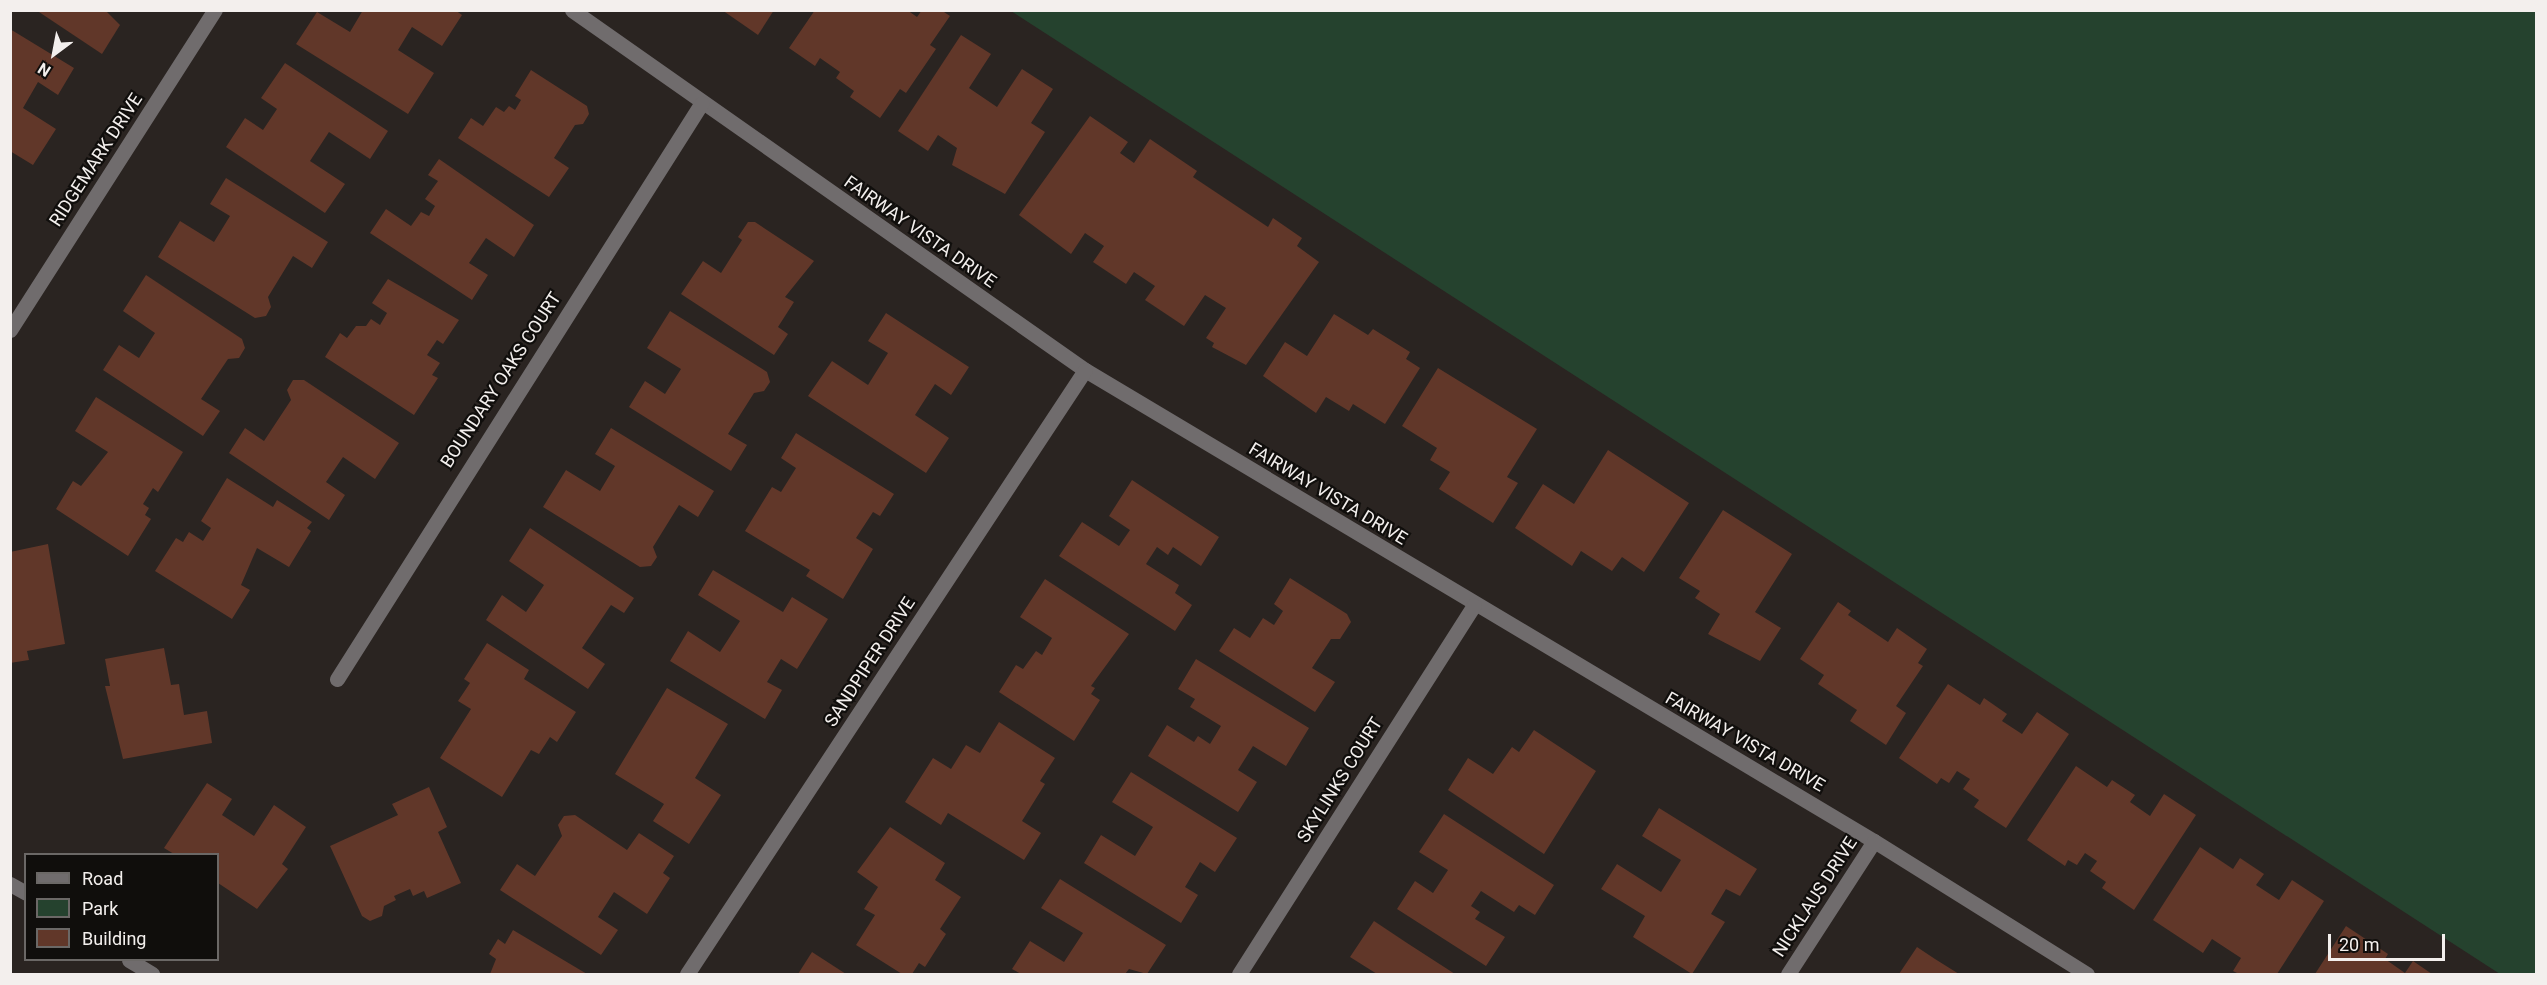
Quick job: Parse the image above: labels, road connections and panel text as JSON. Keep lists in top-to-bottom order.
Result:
{
  "streets": {
    "street": [
      "RIDGEMARK DRIVE",
      "FAIRWAY VISTA DRIVE",
      "BOUNDARY OAKS COURT",
      "SANDPIPER DRIVE",
      "SKYLINKS COURT",
      "NICKLAUS DRIVE"
    ]
  },
  "crossings": [
    ["FAIRWAY VISTA DRIVE", "BOUNDARY OAKS COURT"],
    ["FAIRWAY VISTA DRIVE", "SANDPIPER DRIVE"],
    ["FAIRWAY VISTA DRIVE", "SKYLINKS COURT"],
    ["FAIRWAY VISTA DRIVE", "NICKLAUS DRIVE"]
  ],
  "legend": ["Road", "Park", "Building"],
  "scale_bar": "20 m",
  "north": "bottom left"
}
